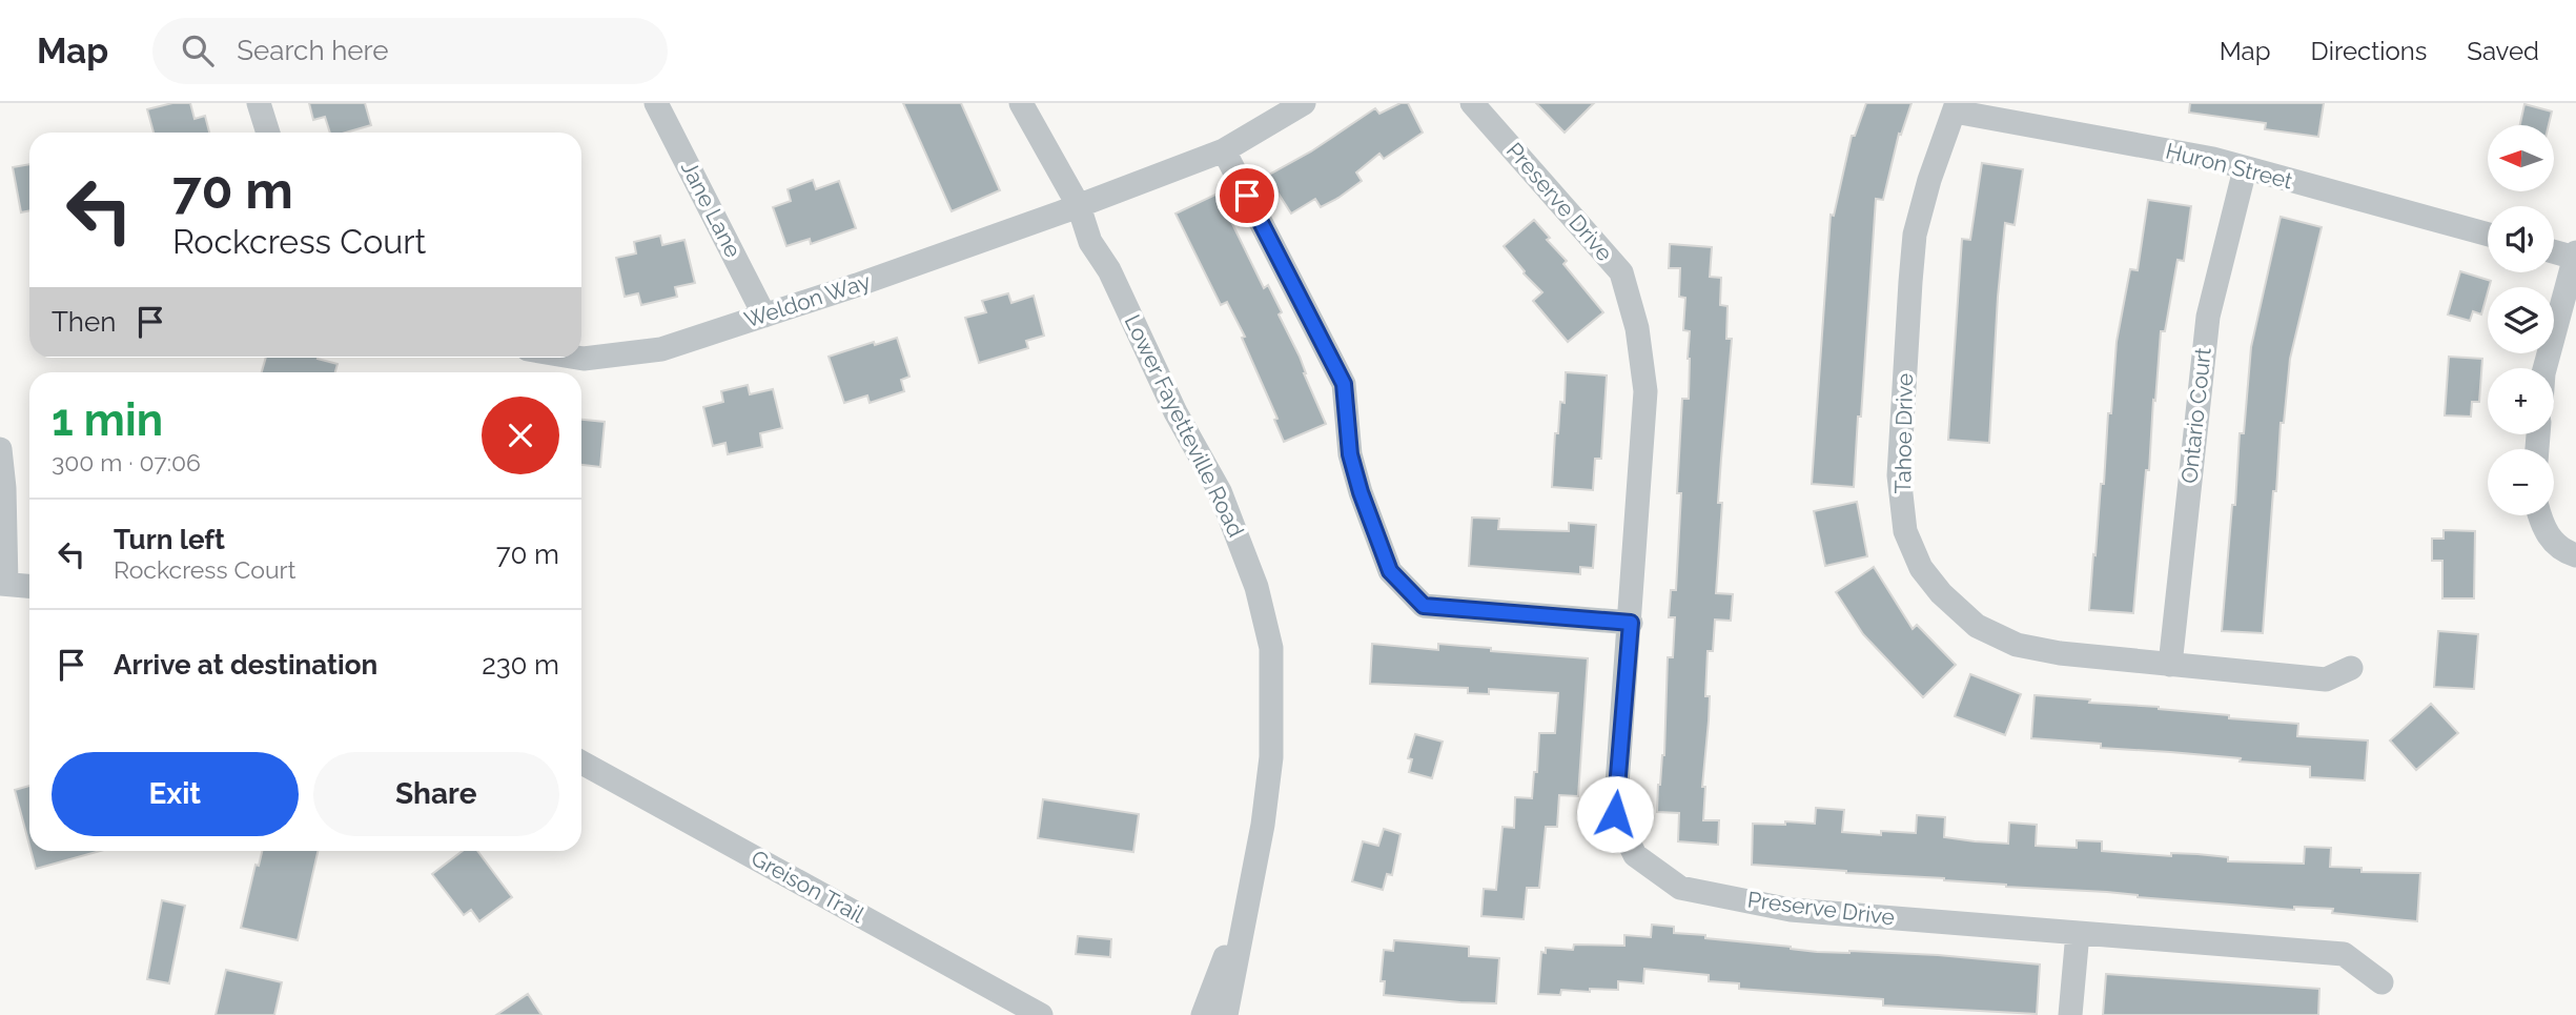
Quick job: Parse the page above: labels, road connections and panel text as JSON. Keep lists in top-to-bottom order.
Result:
{
  "streets": {
    "street": [
      "Huron Street",
      "Preserve Drive",
      "Jane Lane",
      "Weldon Way",
      "Ontario Court",
      "Lower Fayetteville Road",
      "Tahoe Drive",
      "Greison Trail"
    ]
  },
  "crossings": [
    ["Huron Street", "Ontario Court"],
    ["Huron Street", "Tahoe Drive"],
    ["Jane Lane", "Weldon Way"],
    ["Weldon Way", "Lower Fayetteville Road"],
    ["Ontario Court", "Tahoe Drive"]
  ],
  "north": "left",
  "page": {
    "header": "Map",
    "search": "Search here",
    "nav": ["Map", "Directions", "Saved"],
    "map_buttons": ["+", "−"],
    "turn": ["70 m", "Rockcress Court"],
    "then": "Then",
    "heading": ["1 min", "300 m · 07:06"],
    "list": [
      {
        "name": "Turn left",
        "note": "Rockcress Court",
        "value": "70 m"
      },
      {
        "name": "Arrive at destination",
        "value": "230 m"
      }
    ],
    "buttons": ["Exit", "Share"]
  }
}
